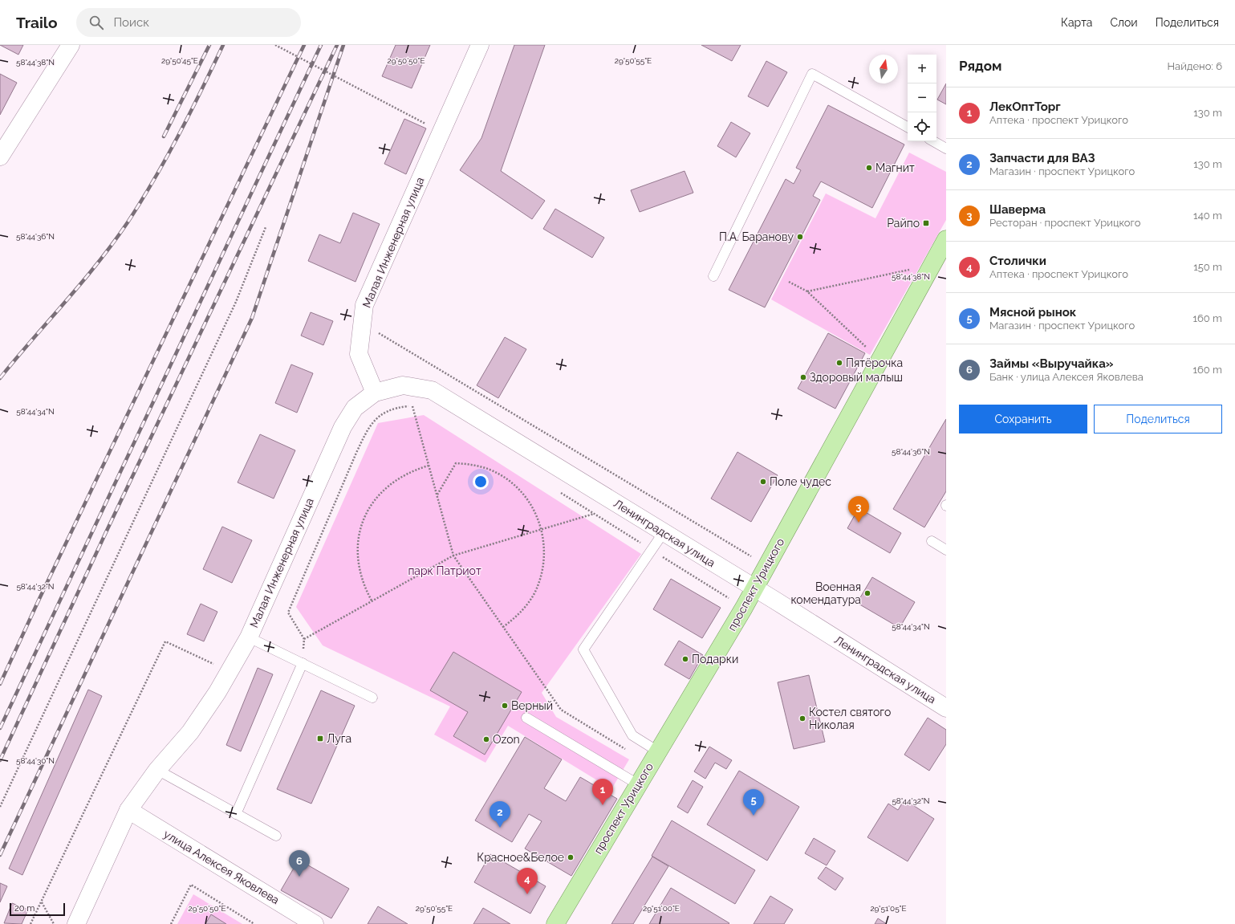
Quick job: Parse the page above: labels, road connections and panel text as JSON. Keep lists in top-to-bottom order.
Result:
{
  "streets": {
    "main road": ["проспект Урицкого"],
    "street": ["Малая Инженерная улица", "Ленинградская улица", "улица Алексея Яковлева"]
  },
  "crossings": [
    ["Малая Инженерная улица", "Ленинградская улица"],
    ["Малая Инженерная улица", "улица Алексея Яковлева"],
    ["Ленинградская улица", "проспект Урицкого"]
  ],
  "parks": ["парк Патриот"],
  "places": {
    "other": [
      "Магнит",
      "П.А. Баранову",
      "Пятёрочка",
      "Здоровый малыш",
      "Поле чудес",
      "Военная комендатура",
      "Подарки",
      "Верный",
      "Костел святого Николая",
      "Ozon",
      "Красное&Белое"
    ],
    "transit": ["Райпо", "Луга"]
  },
  "scale_bar": "20 m",
  "north": "top",
  "page": {
    "header": "Trailo",
    "search": "Поиск",
    "nav": ["Карта", "Слои", "Поделиться"],
    "heading": ["Рядом", "Найдено: 6"],
    "map_buttons": ["+", "−"],
    "list": [
      {
        "mark": "1",
        "name": "ЛекОптТорг",
        "note": "Аптека · проспект Урицкого",
        "value": "130 m"
      },
      {
        "mark": "2",
        "name": "Запчасти для ВАЗ",
        "note": "Магазин · проспект Урицкого",
        "value": "130 m"
      },
      {
        "mark": "3",
        "name": "Шаверма",
        "note": "Ресторан · проспект Урицкого",
        "value": "140 m"
      },
      {
        "mark": "4",
        "name": "Столички",
        "note": "Аптека · проспект Урицкого",
        "value": "150 m"
      },
      {
        "mark": "5",
        "name": "Мясной рынок",
        "note": "Магазин · проспект Урицкого",
        "value": "160 m"
      },
      {
        "mark": "6",
        "name": "Займы «Выручайка»",
        "note": "Банк · улица Алексея Яковлева",
        "value": "160 m"
      }
    ],
    "buttons": ["Сохранить", "Поделиться"],
    "pins": [
      "3",
      "1",
      "5",
      "2",
      "6",
      "4"
    ],
    "scale": "20 m"
  },
  "coordinates": [
    "29°50'45\"E",
    "29°50'50\"E",
    "29°50'55\"E",
    "58°44'38\"N",
    "58°44'36\"N",
    "58°44'34\"N",
    "58°44'32\"N",
    "58°44'30\"N",
    "29°51'00\"E",
    "29°51'05\"E"
  ]
}
